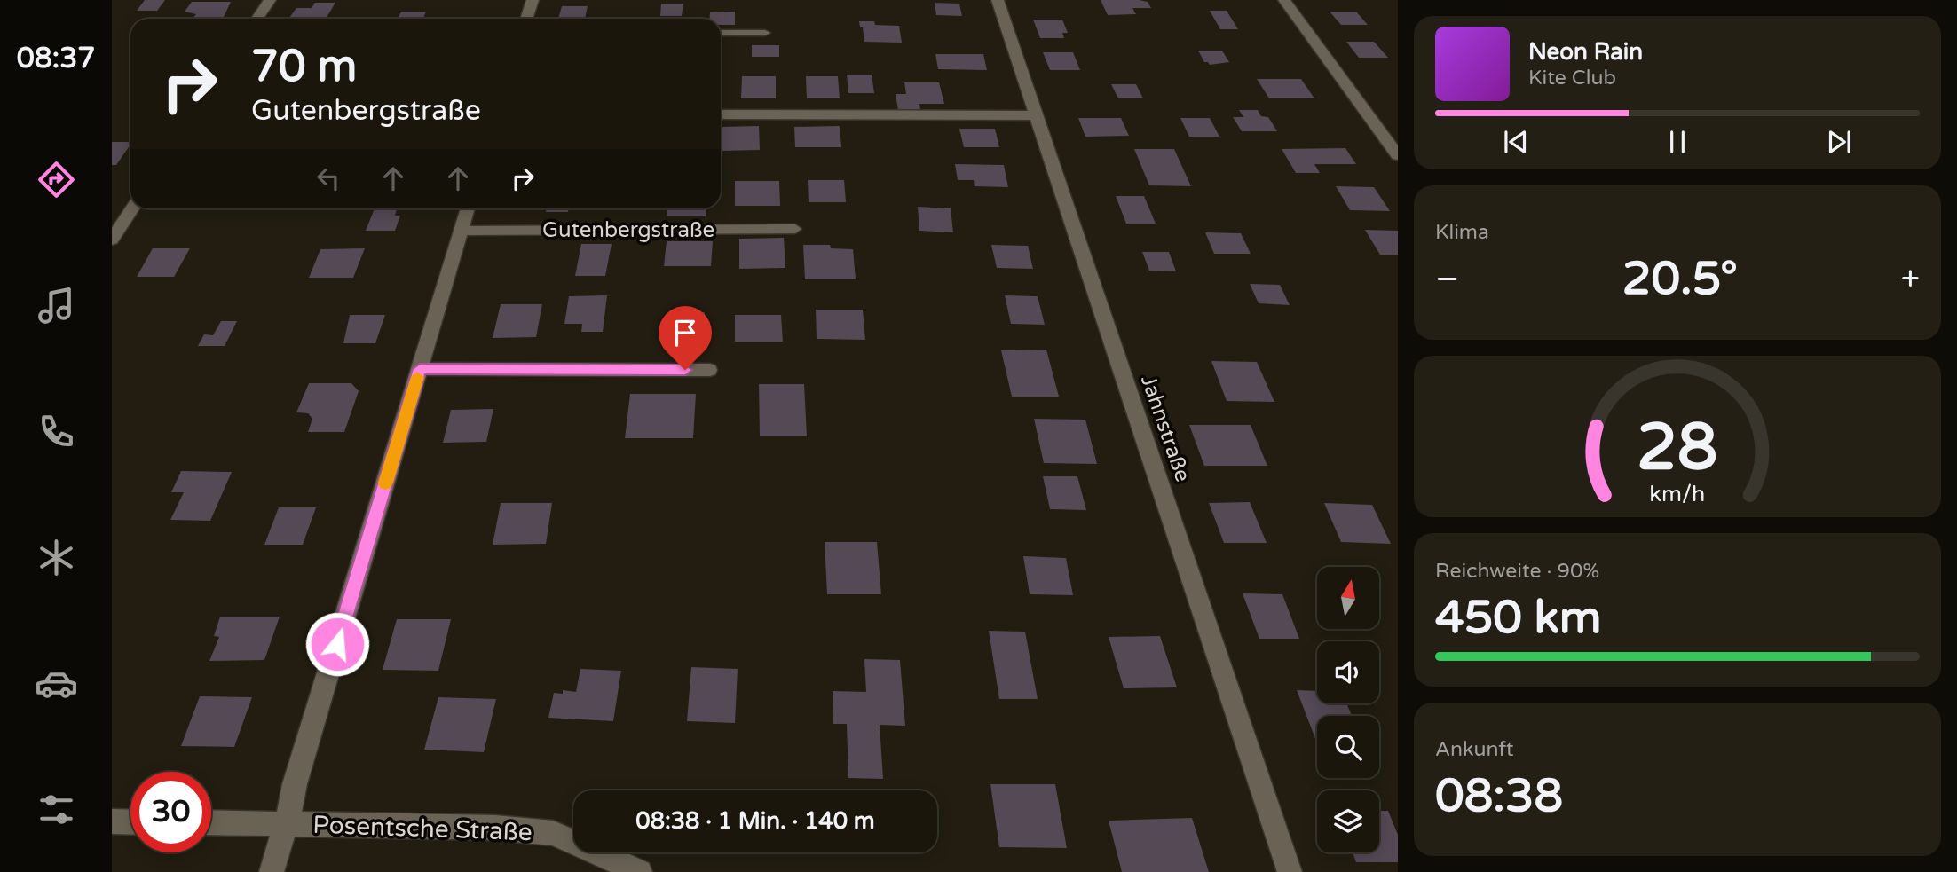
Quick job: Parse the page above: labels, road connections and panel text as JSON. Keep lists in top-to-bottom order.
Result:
{
  "streets": {
    "street": ["Jahnstraße", "Posentsche Straße"],
    "lane": ["Gutenbergstraße"]
  },
  "north": "top",
  "page": {
    "tabs": "08:37",
    "turn": ["70 m", "Gutenbergstraße"],
    "song": ["Neon Rain", "Kite Club"],
    "tile": [
      "Klima",
      ["Reichweite · 90%", "450 km"],
      ["Ankunft", "08:38"]
    ],
    "heat": ["−", "20.5°", "+"],
    "limit": "30",
    "trip": "08:38 · 1 Min. · 140 m",
    "gauge": ["28", "km/h"]
  }
}
